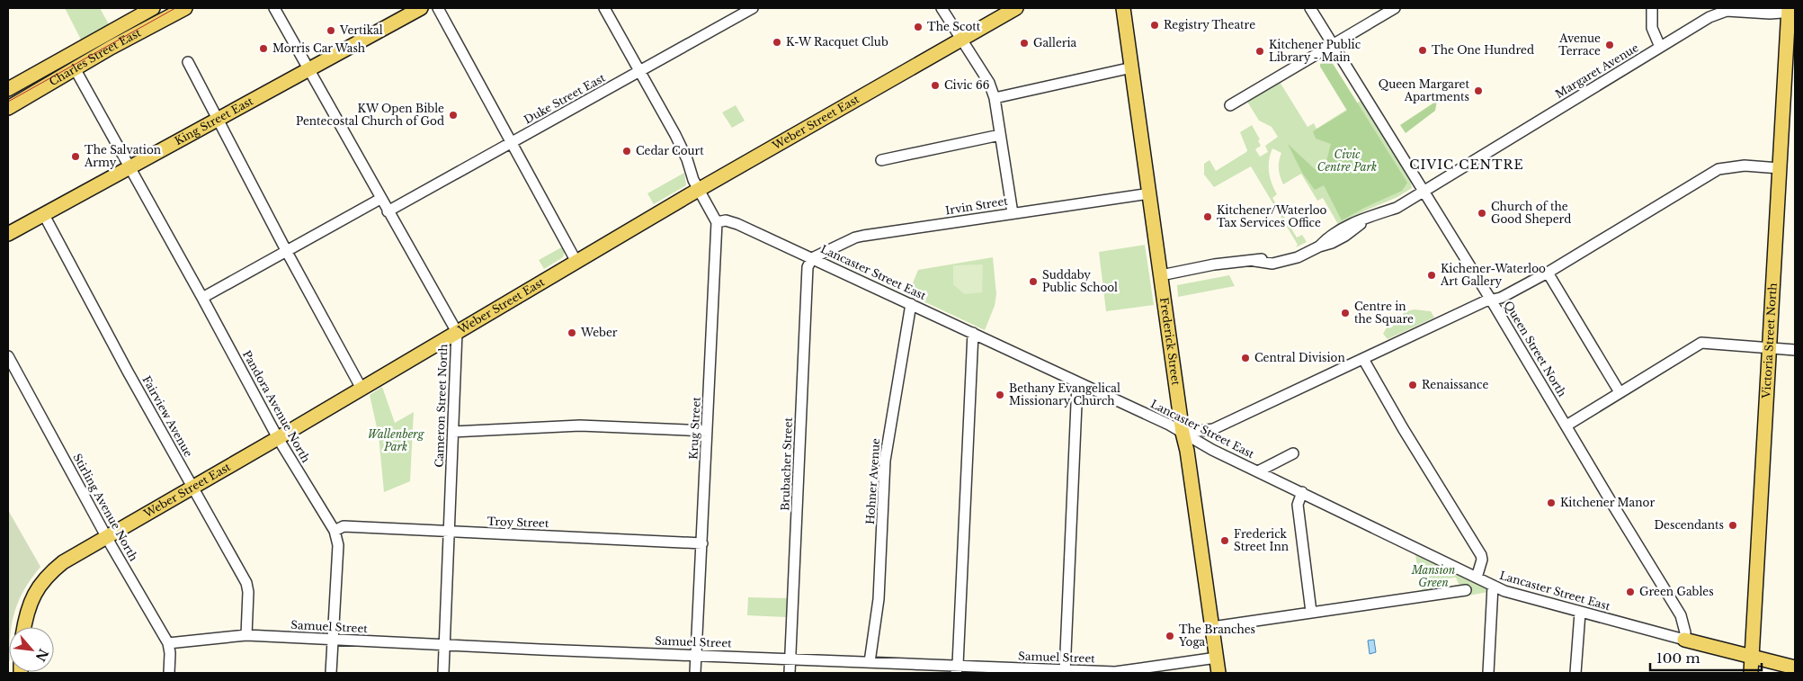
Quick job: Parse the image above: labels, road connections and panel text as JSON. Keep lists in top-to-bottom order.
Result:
{
  "streets": {
    "main road": [
      "Charles Street East",
      "King Street East",
      "Weber Street East",
      "Victoria Street North",
      "Frederick Street"
    ],
    "street": [
      "Margaret Avenue",
      "Duke Street East",
      "Irvin Street",
      "Lancaster Street East",
      "Queen Street North",
      "Cameron Street North",
      "Pandora Avenue North",
      "Fairview Avenue",
      "Krug Street",
      "Brubacher Street",
      "Hohner Avenue",
      "Stirling Avenue North",
      "Troy Street",
      "Samuel Street"
    ]
  },
  "crossings": [
    ["Charles Street East", "Pandora Avenue North"],
    ["Margaret Avenue", "Victoria Street North"],
    ["Margaret Avenue", "Frederick Street"],
    ["Margaret Avenue", "Queen Street North"],
    ["Duke Street East", "Cameron Street North"],
    ["King Street East", "Cameron Street North"],
    ["King Street East", "Pandora Avenue North"],
    ["King Street East", "Fairview Avenue"],
    ["Weber Street East", "Cameron Street North"],
    ["Weber Street East", "Pandora Avenue North"],
    ["Weber Street East", "Fairview Avenue"],
    ["Weber Street East", "Stirling Avenue North"],
    ["Irvin Street", "Lancaster Street East"],
    ["Irvin Street", "Frederick Street"],
    ["Irvin Street", "Brubacher Street"],
    ["Lancaster Street East", "Frederick Street"],
    ["Lancaster Street East", "Queen Street North"],
    ["Lancaster Street East", "Krug Street"],
    ["Lancaster Street East", "Brubacher Street"],
    ["Lancaster Street East", "Hohner Avenue"],
    ["Frederick Street", "Samuel Street"],
    ["Cameron Street North", "Troy Street"],
    ["Cameron Street North", "Samuel Street"],
    ["Pandora Avenue North", "Troy Street"],
    ["Pandora Avenue North", "Samuel Street"],
    ["Fairview Avenue", "Samuel Street"],
    ["Krug Street", "Troy Street"],
    ["Krug Street", "Samuel Street"],
    ["Brubacher Street", "Samuel Street"],
    ["Hohner Avenue", "Samuel Street"],
    ["Stirling Avenue North", "Samuel Street"]
  ],
  "districts": ["CIVIC CENTRE"],
  "parks": ["Civic Centre Park", "Wallenberg Park", "Mansion Green"],
  "places": [
    "Registry Theatre",
    "The Scott",
    "Vertikal",
    "K-W Racquet Club",
    "Galleria",
    "Avenue Terrace",
    "Morris Car Wash",
    "The One Hundred",
    "Kitchener Public Library - Main",
    "Civic 66",
    "Queen Margaret Apartments",
    "KW Open Bible Pentecostal Church of God",
    "Cedar Court",
    "The Salvation Army",
    "Church of the Good Sheperd",
    "Kitchener/Waterloo Tax Services Office",
    "Kichener-Waterloo Art Gallery",
    "Suddaby Public School",
    "Centre in the Square",
    "Weber",
    "Central Division",
    "Renaissance",
    "Bethany Evangelical Missionary Church",
    "Kitchener Manor",
    "Descendants",
    "Frederick Street Inn",
    "Green Gables",
    "The Branches Yoga"
  ],
  "scale_bar": "100 m",
  "north": "bottom right"
}
